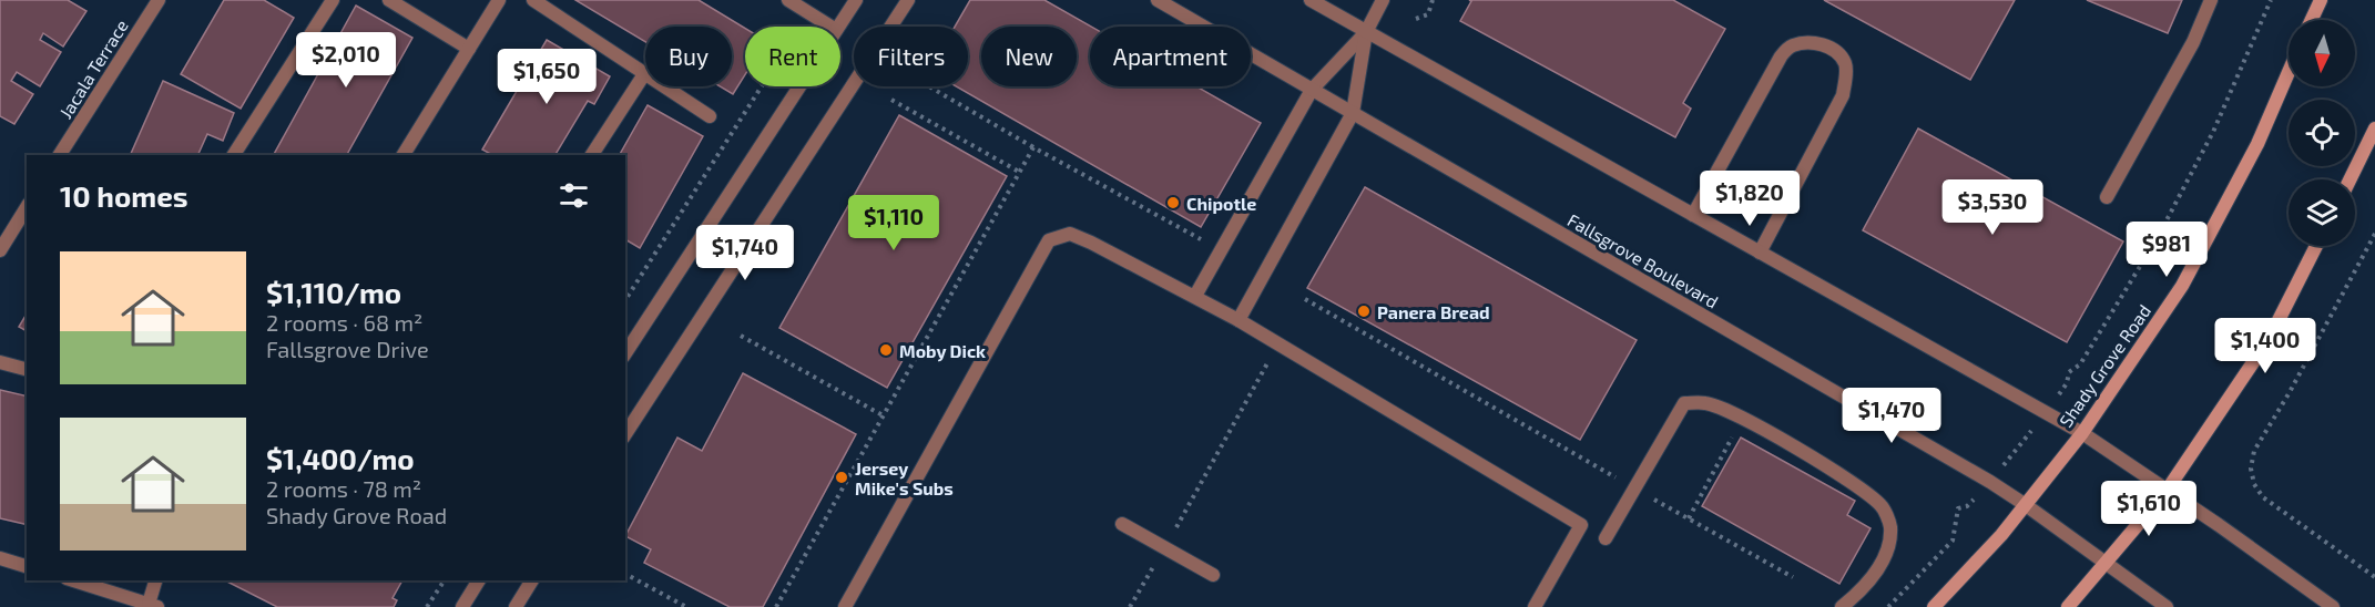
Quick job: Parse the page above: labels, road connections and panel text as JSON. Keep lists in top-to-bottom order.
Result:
{
  "streets": {
    "main road": ["Shady Grove Road"],
    "street": ["Jacala Terrace", "Fallsgrove Boulevard"]
  },
  "crossings": [
    ["Fallsgrove Boulevard", "Shady Grove Road"]
  ],
  "places": [
    "Chipotle",
    "Panera Bread",
    "Moby Dick",
    "Jersey Mike's Subs"
  ],
  "north": "bottom",
  "page": {
    "chip": [
      "Buy",
      "Rent",
      "Filters",
      "New",
      "Apartment"
    ],
    "price": [
      "$2,010",
      "$1,650",
      "$1,820",
      "$3,530",
      "$1,110",
      "$981",
      "$1,740",
      "$1,400",
      "$1,470",
      "$1,610"
    ],
    "heading": "10 homes",
    "list": [
      {
        "name": "$1,110/mo",
        "note": "2 rooms · 68 m² · Fallsgrove Drive"
      },
      {
        "name": "$1,400/mo",
        "note": "2 rooms · 78 m² · Shady Grove Road"
      }
    ]
  }
}
